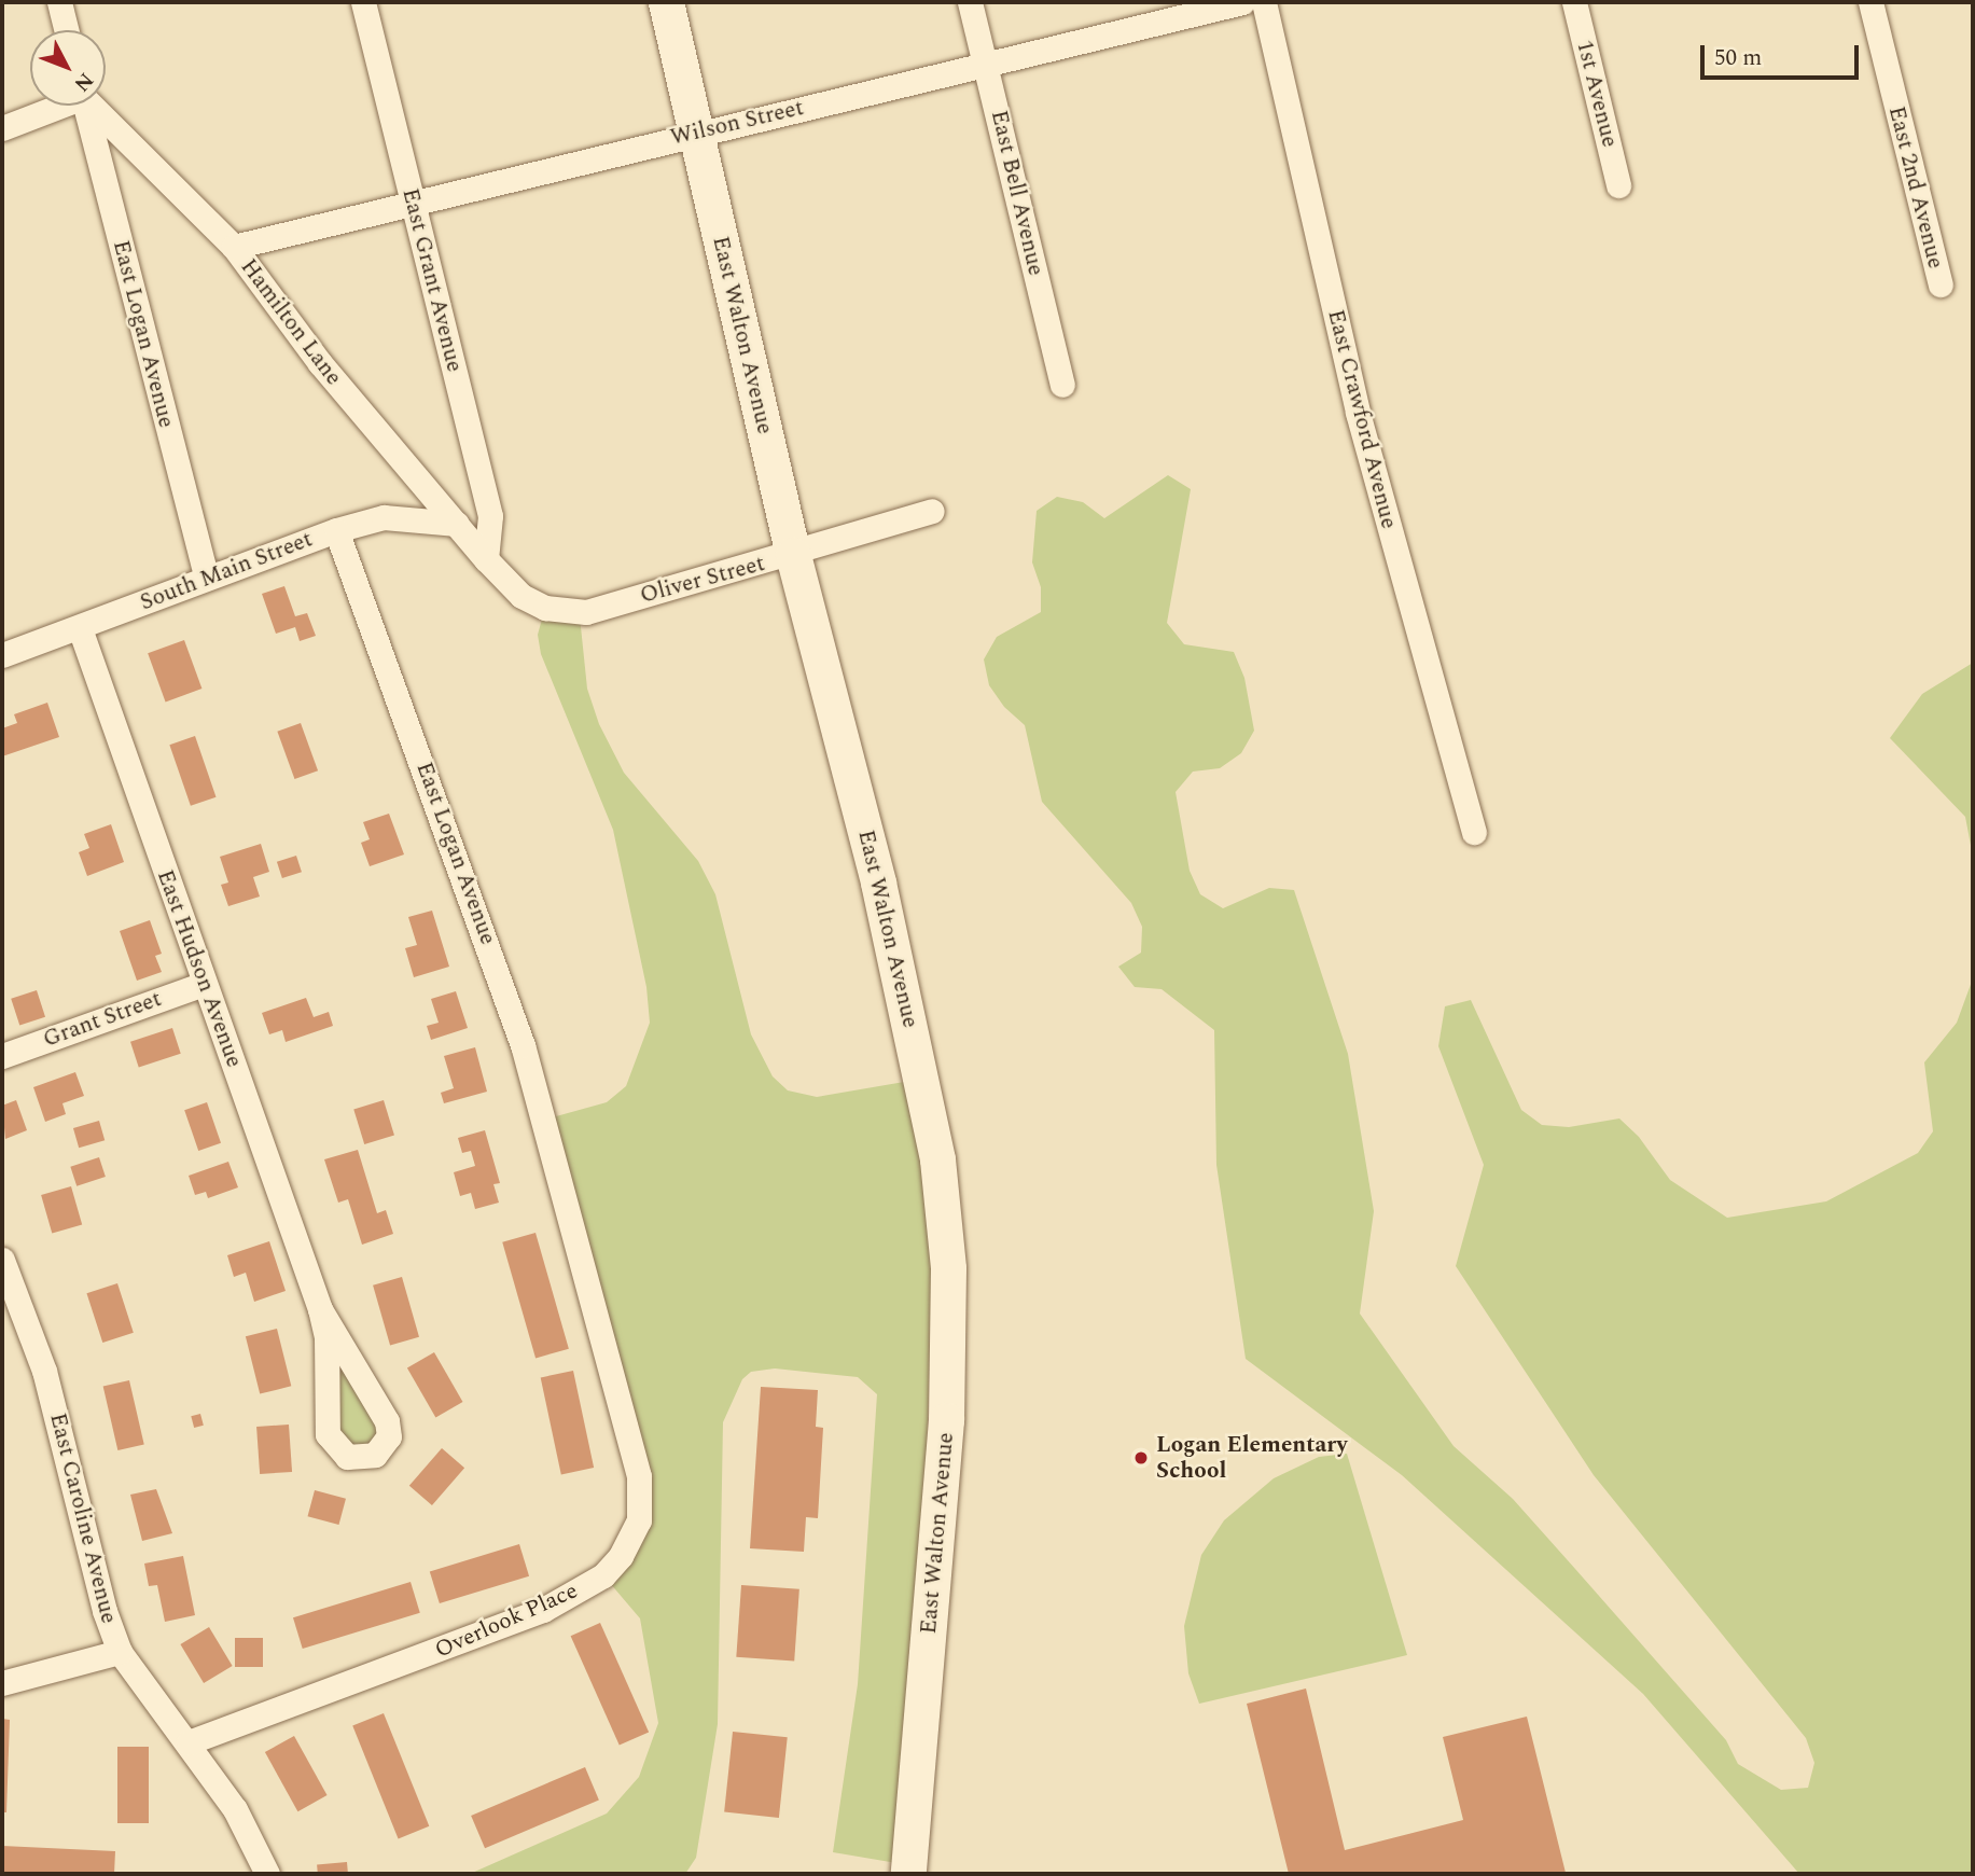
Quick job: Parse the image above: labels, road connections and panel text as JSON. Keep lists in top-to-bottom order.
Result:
{
  "streets": {
    "main road": ["East Walton Avenue"],
    "street": [
      "1st Avenue",
      "Wilson Street",
      "East 2nd Avenue",
      "East Bell Avenue",
      "East Grant Avenue",
      "Hamilton Lane",
      "East Logan Avenue",
      "East Crawford Avenue",
      "South Main Street",
      "Oliver Street",
      "East Hudson Avenue",
      "Grant Street",
      "East Caroline Avenue",
      "Overlook Place"
    ]
  },
  "crossings": [
    ["Wilson Street", "East Bell Avenue"],
    ["Wilson Street", "East Grant Avenue"],
    ["Wilson Street", "Hamilton Lane"],
    ["Wilson Street", "East Walton Avenue"],
    ["East Grant Avenue", "Hamilton Lane"],
    ["East Grant Avenue", "Oliver Street"],
    ["Hamilton Lane", "South Main Street"],
    ["Hamilton Lane", "Oliver Street"],
    ["East Logan Avenue", "South Main Street"],
    ["East Logan Avenue", "Overlook Place"],
    ["East Walton Avenue", "Oliver Street"],
    ["South Main Street", "East Hudson Avenue"],
    ["East Hudson Avenue", "Grant Street"],
    ["East Caroline Avenue", "Overlook Place"]
  ],
  "places": ["Logan Elementary School"],
  "scale_bar": "50 m",
  "north": "bottom right"
}
